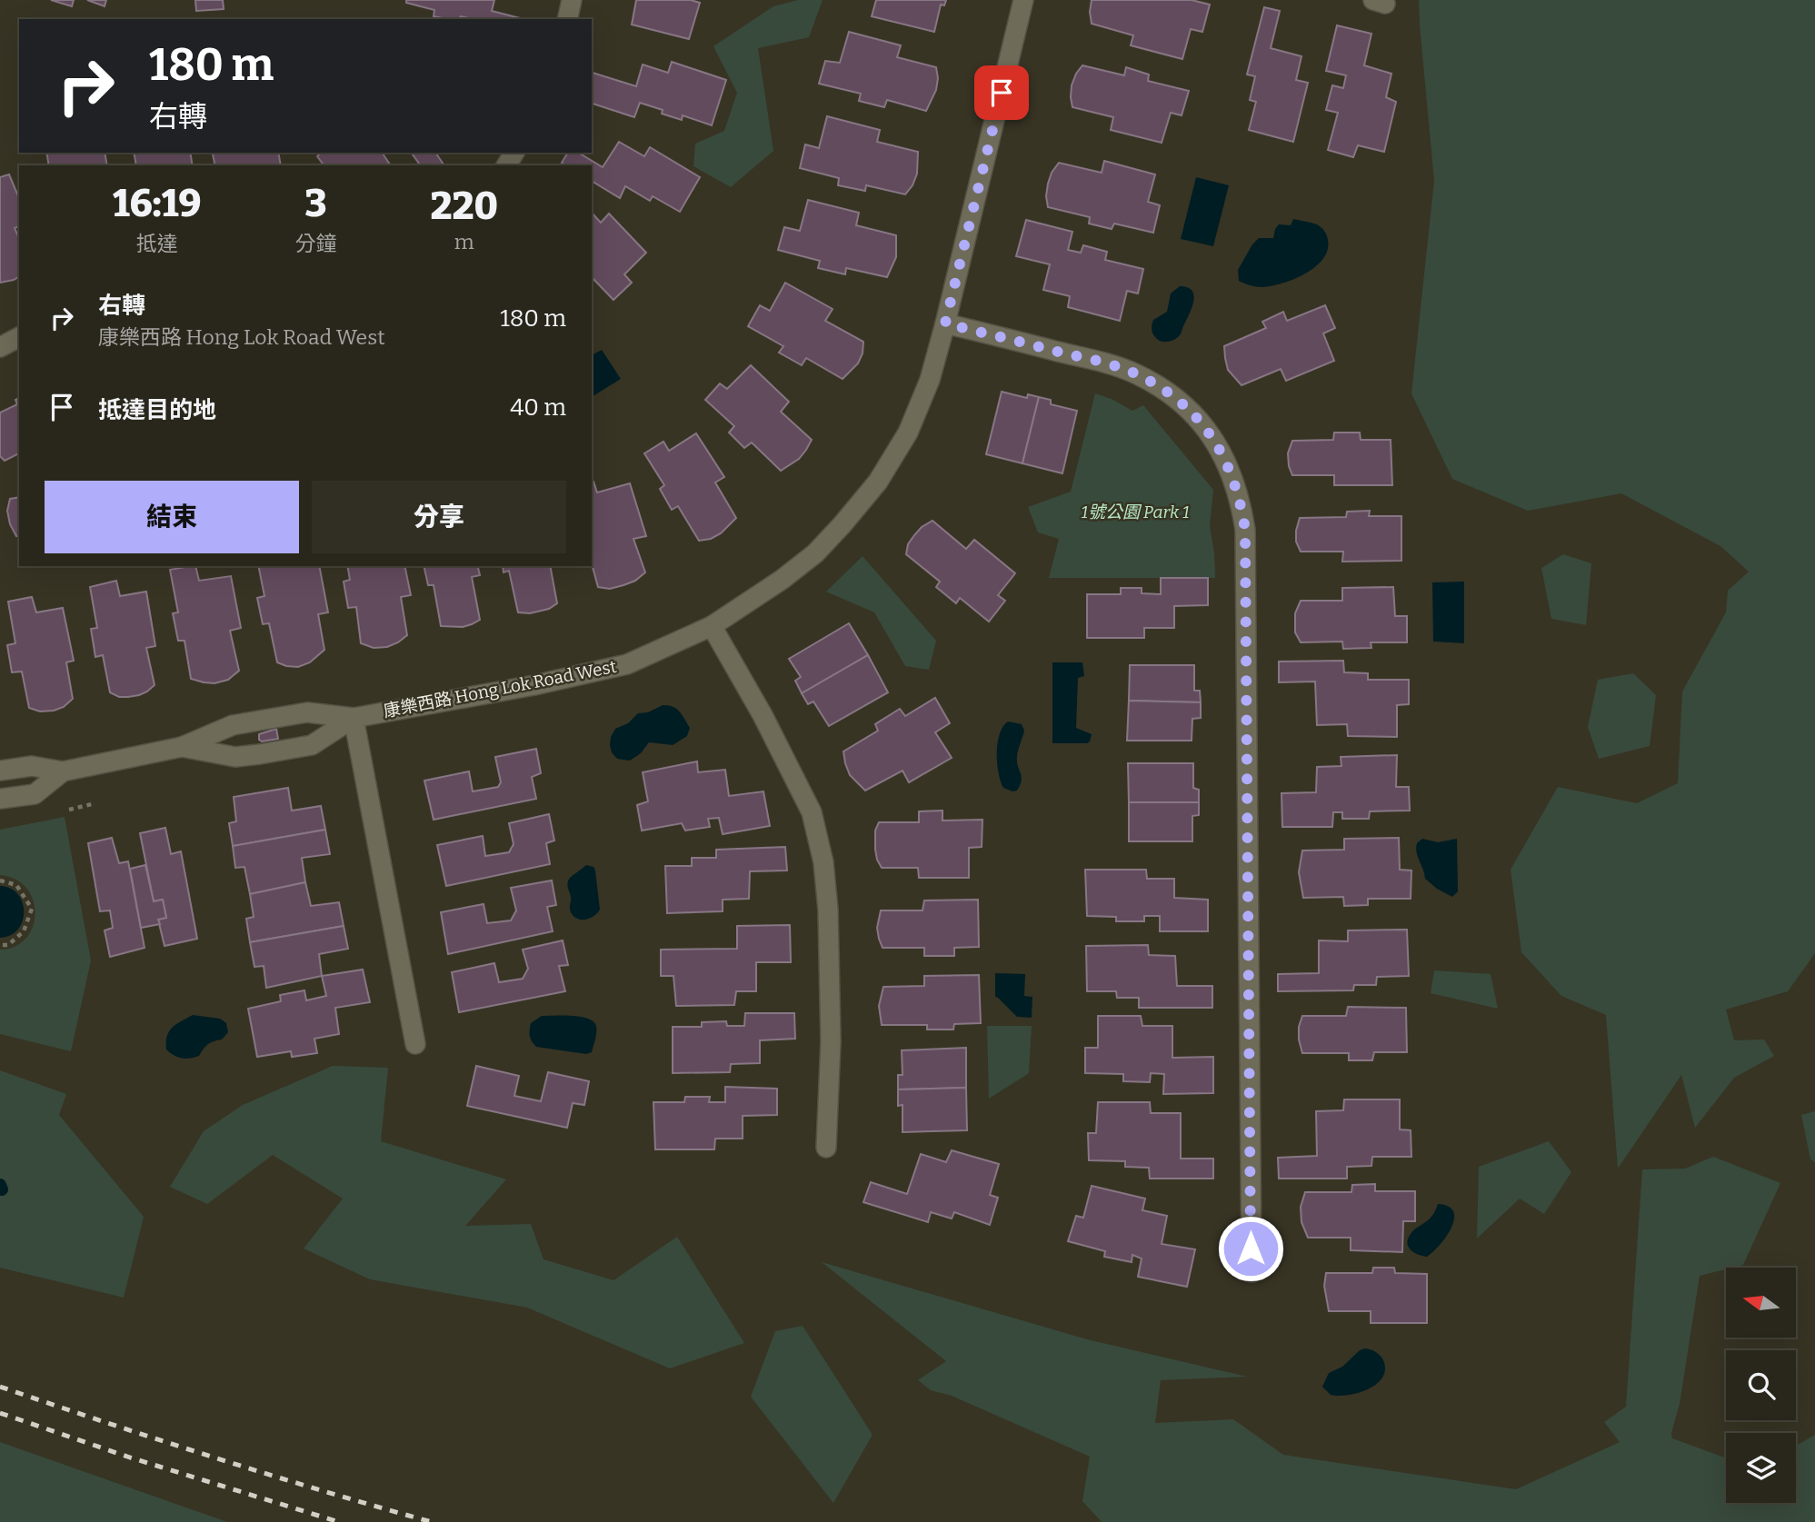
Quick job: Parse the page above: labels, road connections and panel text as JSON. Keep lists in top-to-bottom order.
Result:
{
  "streets": {
    "street": ["康樂西路 Hong Lok Road West"]
  },
  "parks": ["1號公園 Park 1"],
  "north": "left",
  "page": {
    "turn": ["180 m", "右轉"],
    "eta": [
      "16:19",
      "抵達",
      "3",
      "分鐘",
      "220",
      "m"
    ],
    "list": [
      {
        "name": "右轉",
        "note": "康樂西路 Hong Lok Road West",
        "value": "180 m"
      },
      {
        "name": "抵達目的地",
        "value": "40 m"
      }
    ],
    "buttons": ["結束", "分享"]
  }
}
